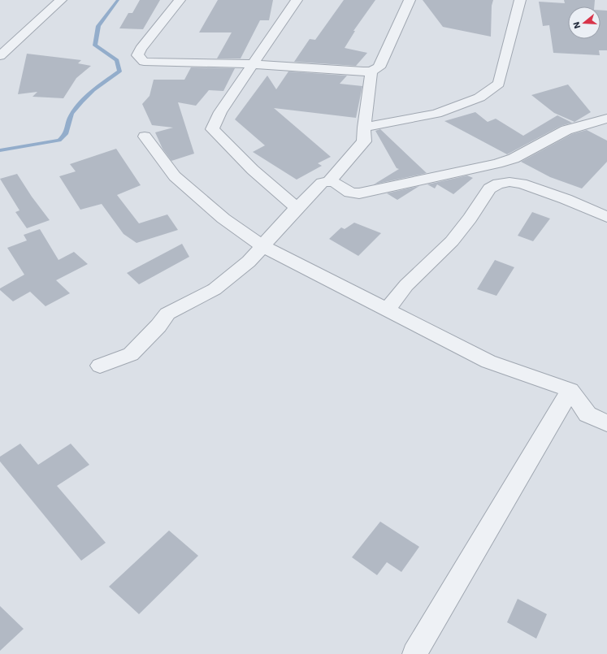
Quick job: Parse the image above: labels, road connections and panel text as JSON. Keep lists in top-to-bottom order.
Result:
{
  "north": "left"
}
